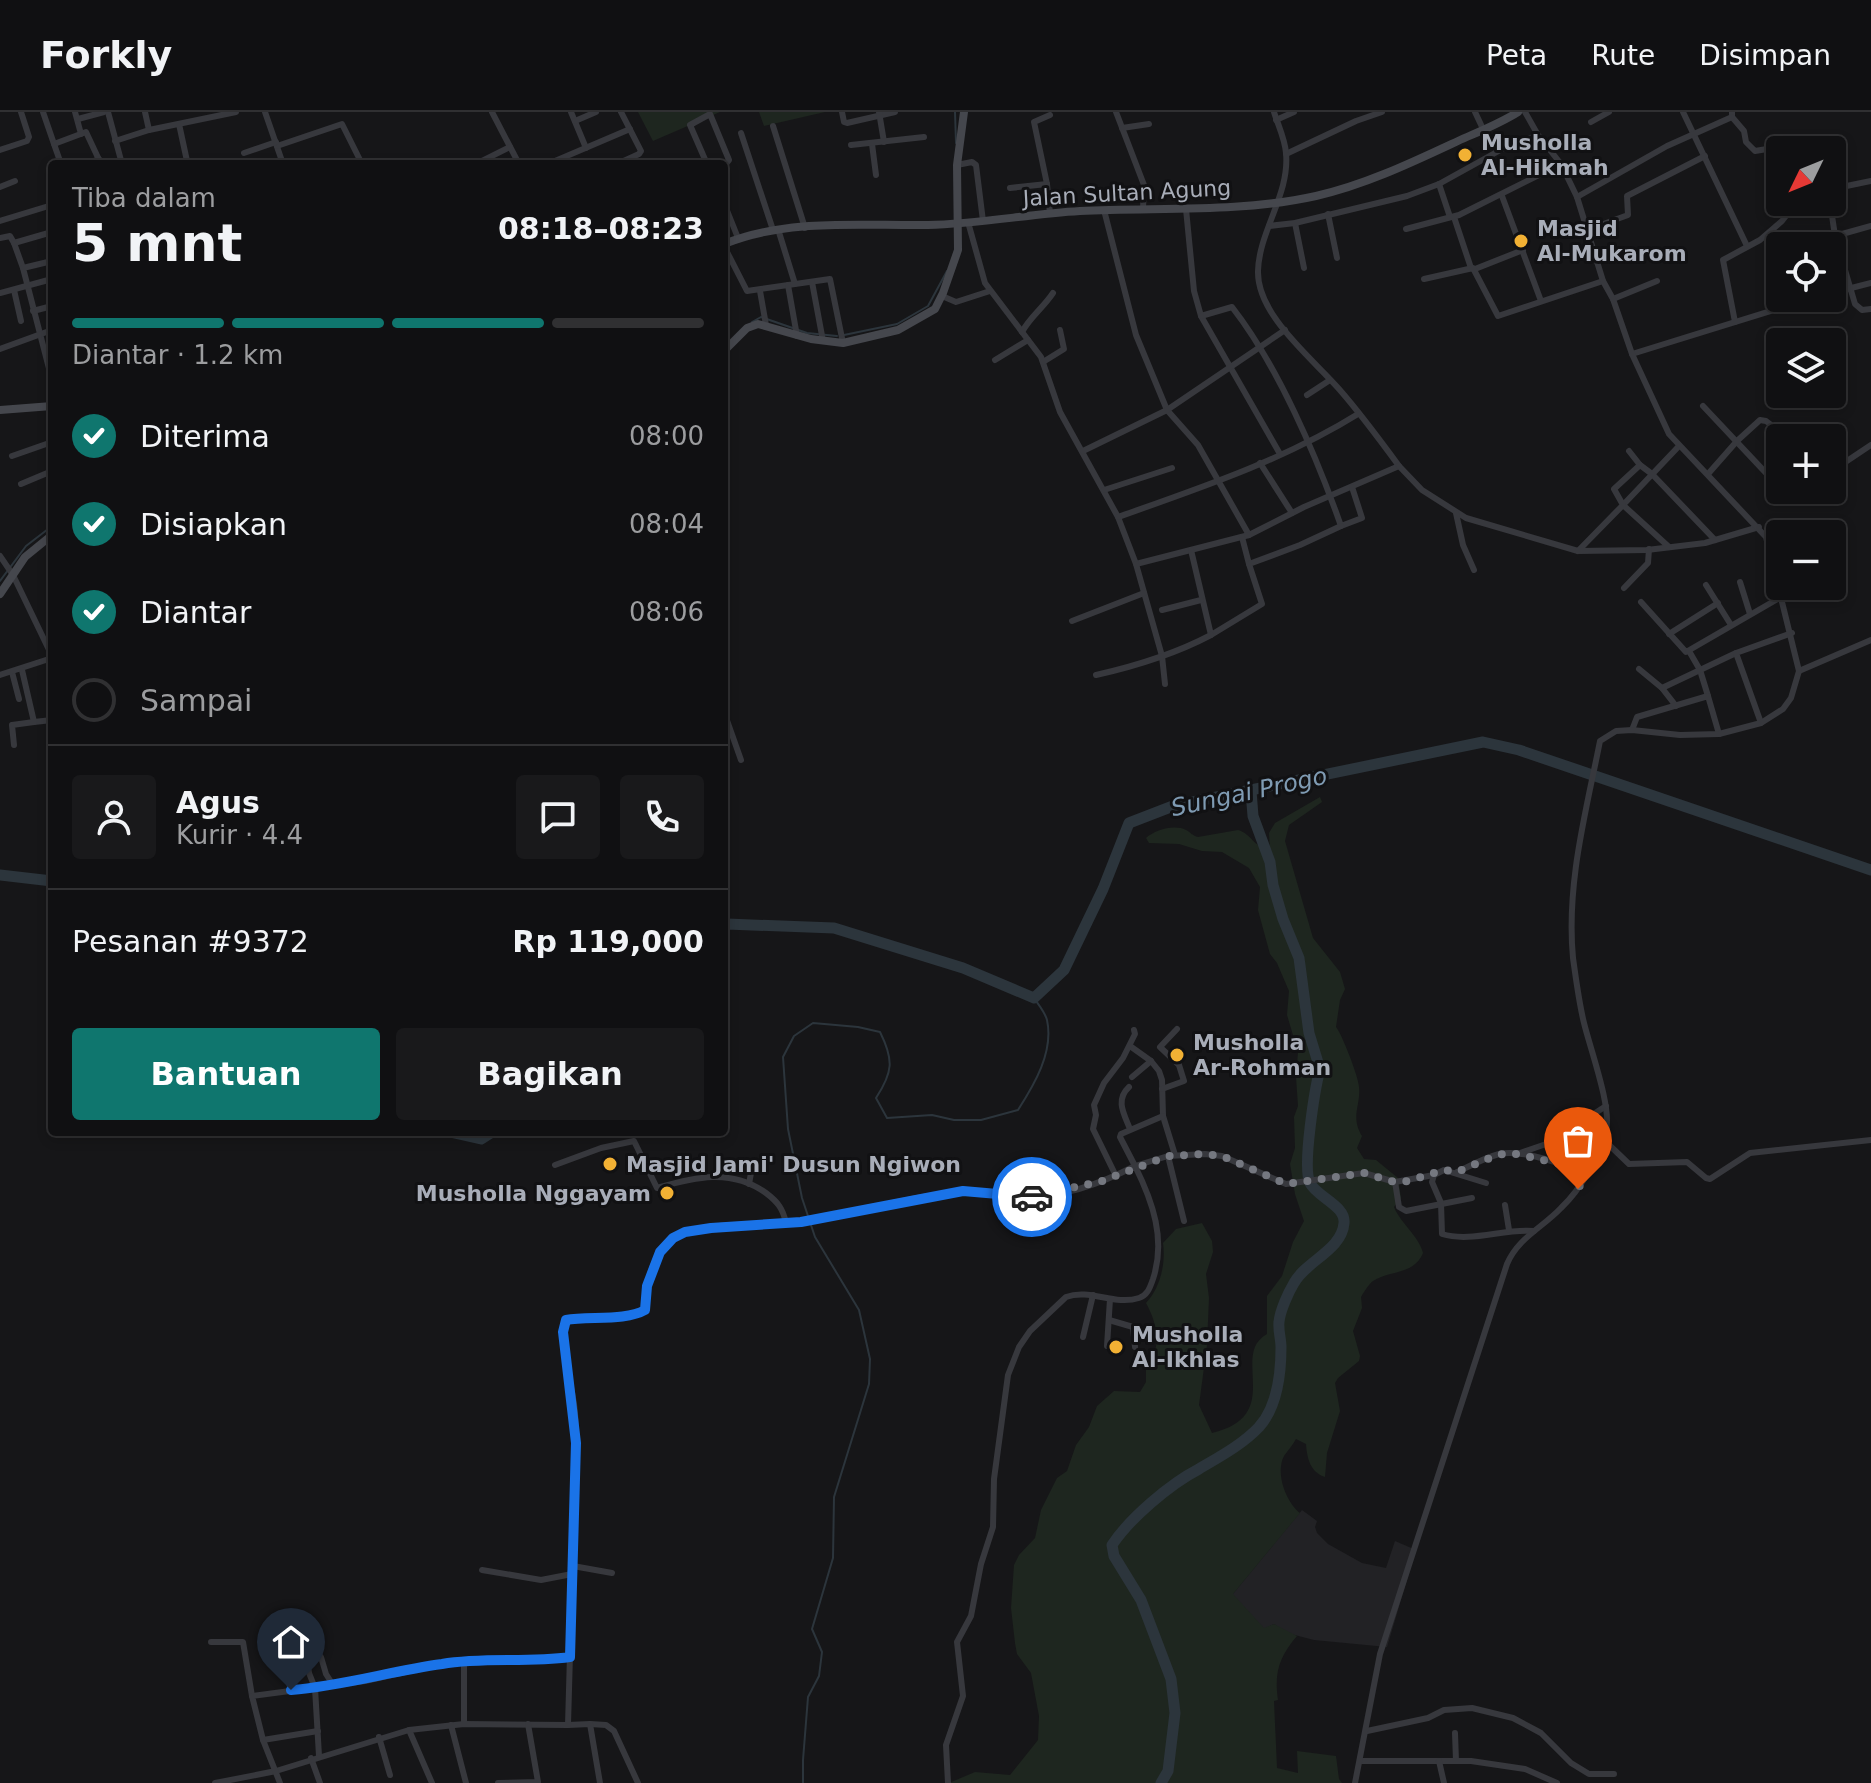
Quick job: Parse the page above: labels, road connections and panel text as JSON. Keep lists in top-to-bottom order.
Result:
{
  "streets": {
    "main road": ["Jalan Sultan Agung"]
  },
  "water": ["Sungai Progo"],
  "places": [
    "Musholla Al-Hikmah",
    "Masjid Al-Mukarom",
    "Musholla Ar-Rohman",
    "Masjid Jami' Dusun Ngiwon",
    "Musholla Nggayam",
    "Musholla Al-Ikhlas"
  ],
  "north": "bottom left",
  "page": {
    "header": "Forkly",
    "nav": ["Peta", "Rute", "Disimpan"],
    "map_buttons": ["+", "−"],
    "heading": ["5 mnt", "Tiba dalam", "08:18–08:23"],
    "panel": [
      "Agus",
      "Kurir · 4.4",
      "Pesanan #9372",
      "Rp 119,000"
    ],
    "bar": "Diantar · 1.2 km",
    "list": [
      ["Diterima", "08:00"],
      ["Disiapkan", "08:04"],
      ["Diantar", "08:06"],
      "Sampai"
    ],
    "buttons": ["Bantuan", "Bagikan"]
  }
}
